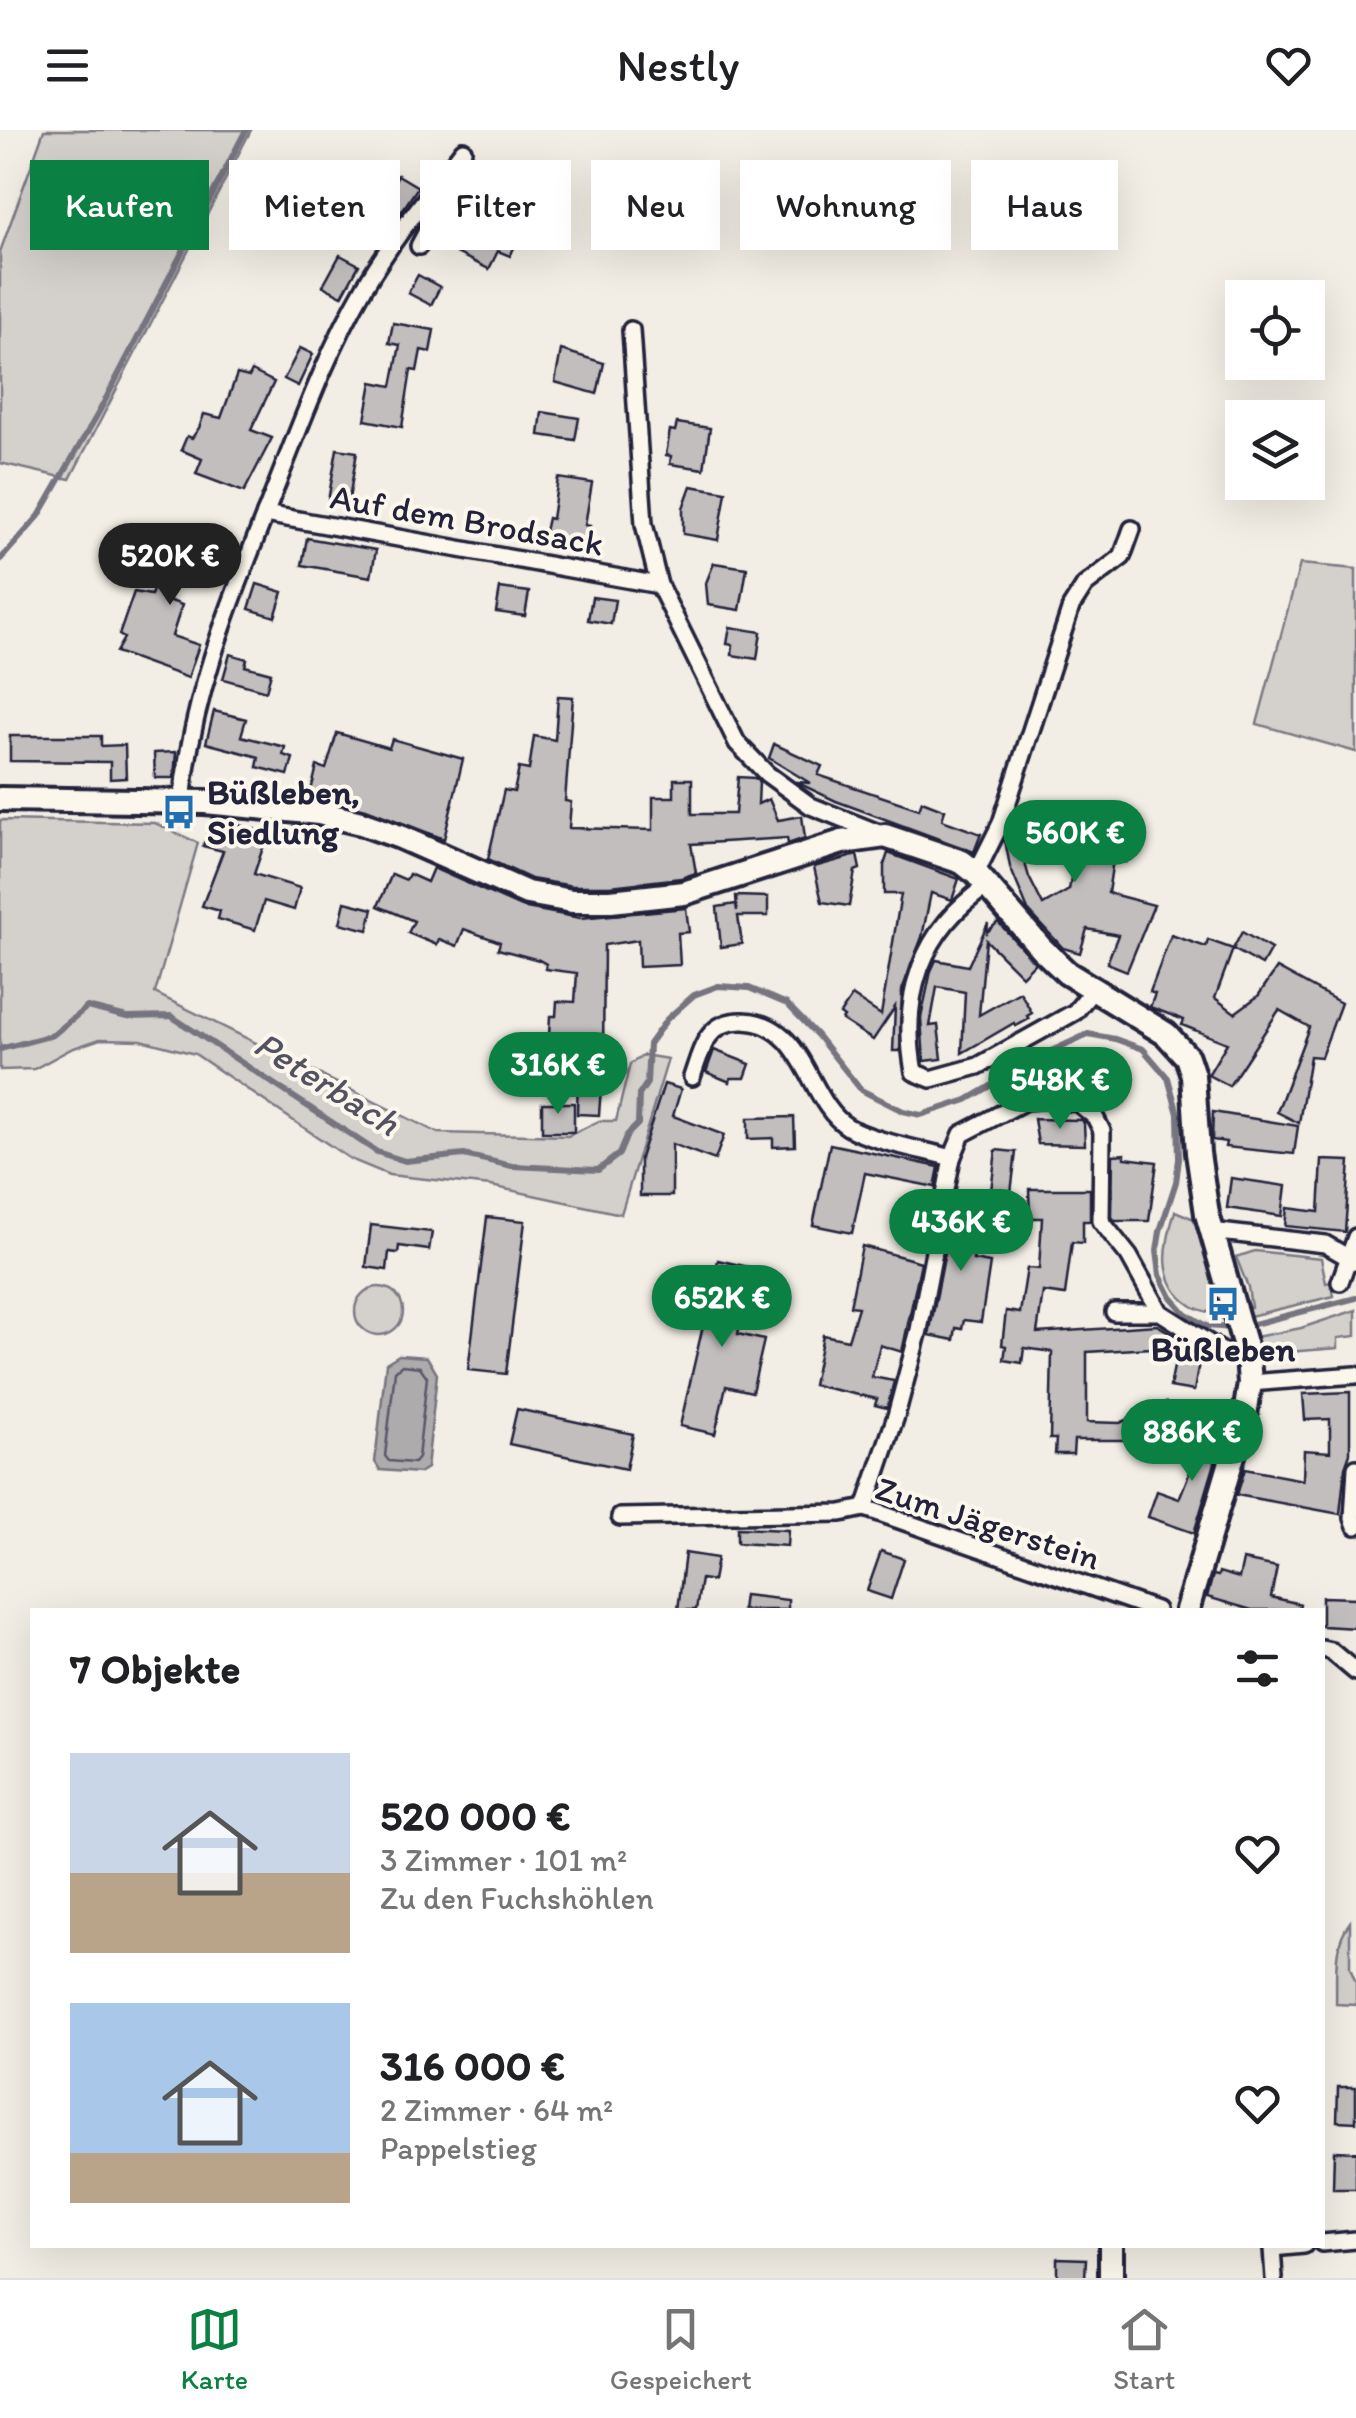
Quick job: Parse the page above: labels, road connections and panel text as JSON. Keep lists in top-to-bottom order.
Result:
{
  "streets": {
    "street": ["Auf dem Brodsack", "Zum Jägerstein"]
  },
  "water": ["Peterbach"],
  "places": {
    "bus stop": ["Büßleben, Siedlung", "Büßleben"]
  },
  "page": {
    "header": "Nestly",
    "chip": [
      "Kaufen",
      "Mieten",
      "Filter",
      "Neu",
      "Wohnung",
      "Haus"
    ],
    "price": [
      "520K €",
      "560K €",
      "316K €",
      "548K €",
      "436K €",
      "652K €",
      "886K €"
    ],
    "heading": "7 Objekte",
    "list": [
      {
        "name": "520 000 €",
        "note": "3 Zimmer · 101 m² · Zu den Fuchshöhlen"
      },
      {
        "name": "316 000 €",
        "note": "2 Zimmer · 64 m² · Pappelstieg"
      }
    ],
    "tabs": ["Karte", "Gespeichert", "Start"]
  }
}
